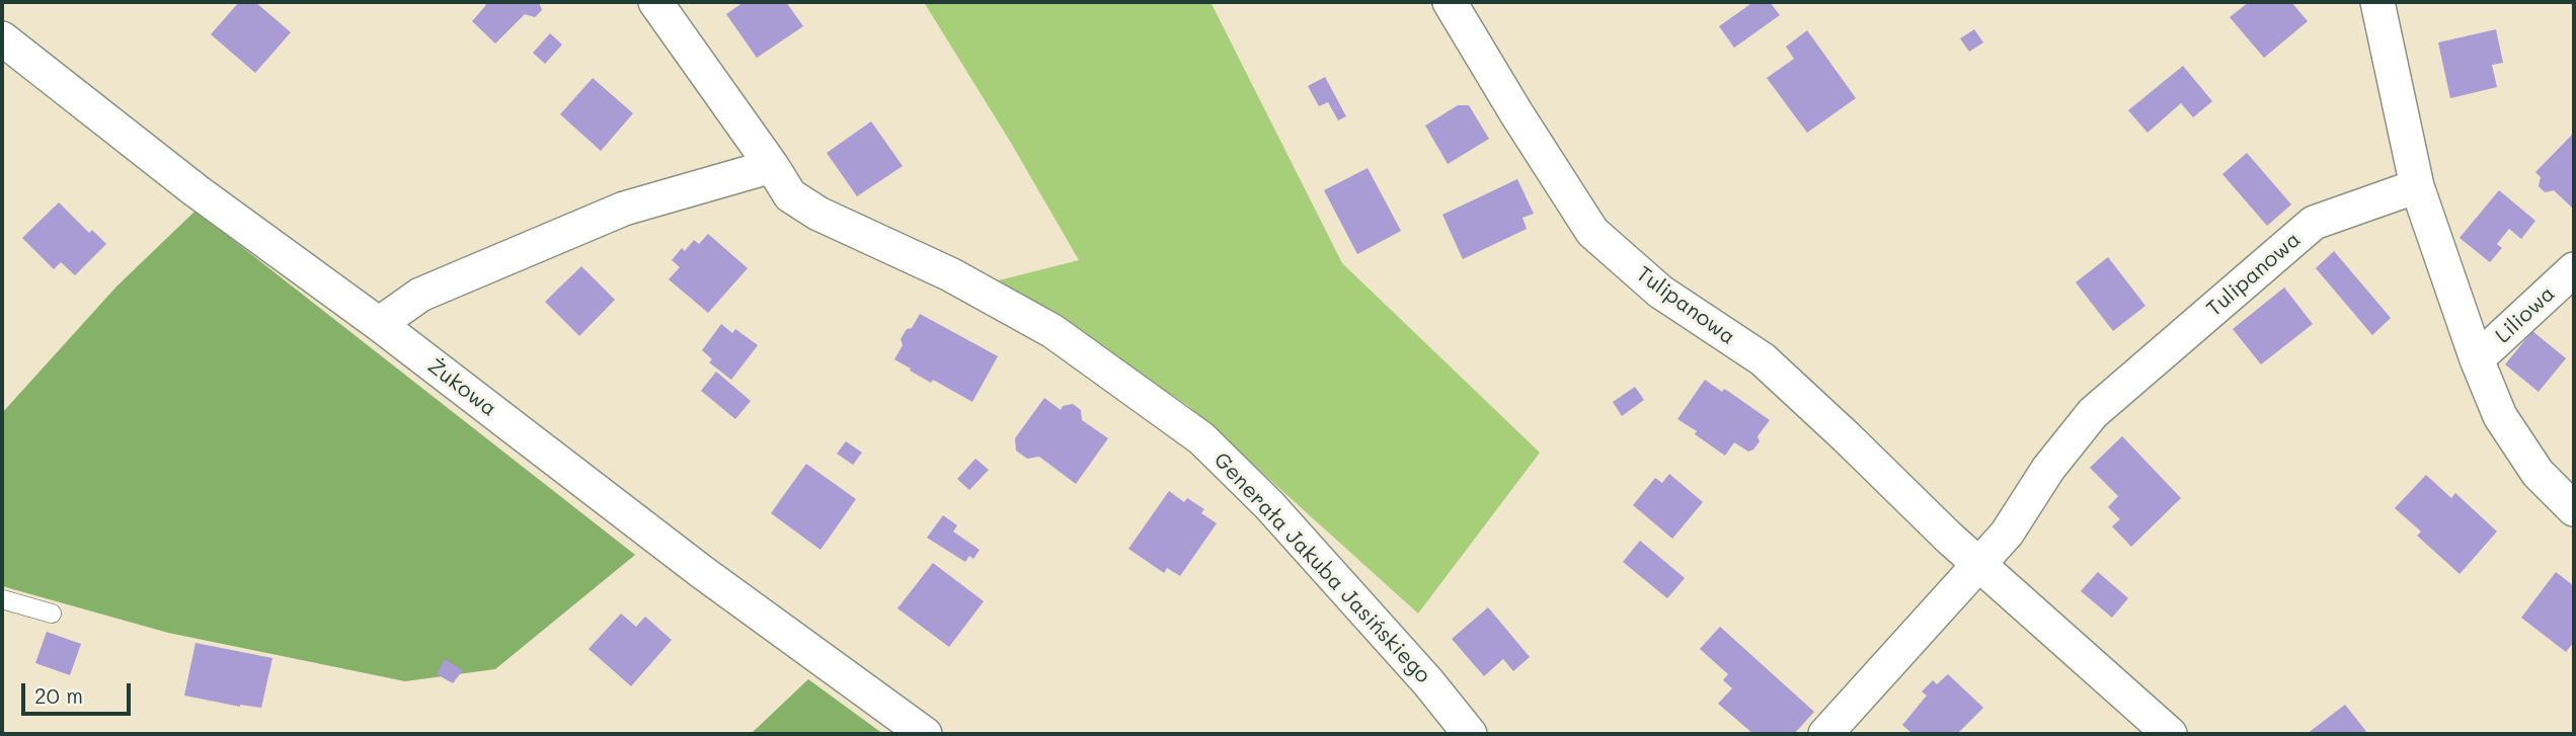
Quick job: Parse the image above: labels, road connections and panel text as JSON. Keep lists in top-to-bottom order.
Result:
{
  "streets": {
    "street": [
      "Tulipanowa",
      "Liliowa",
      "Żukowa",
      "Generała Jakuba Jasińskiego"
    ]
  },
  "scale_bar": "20 m"
}
